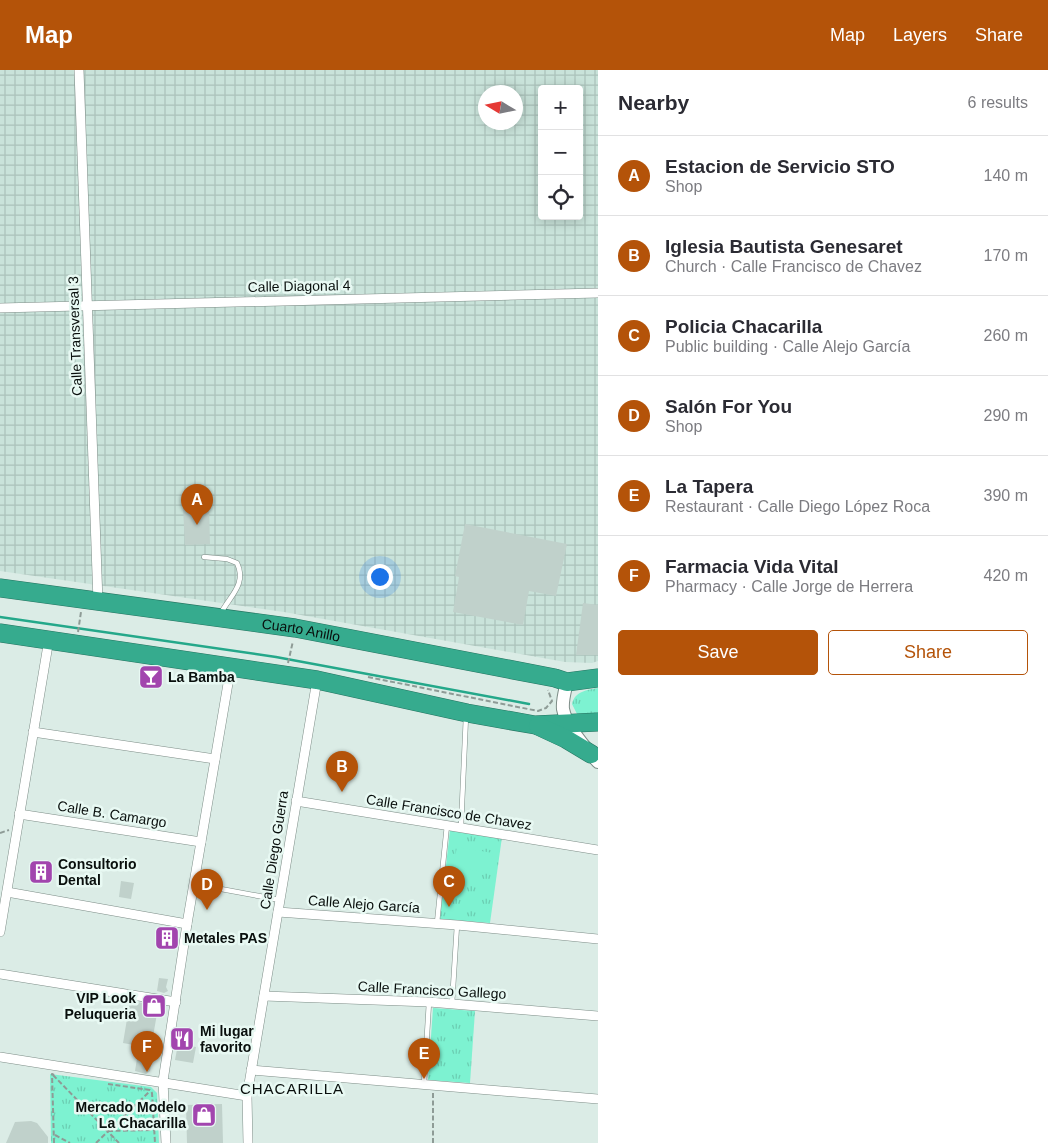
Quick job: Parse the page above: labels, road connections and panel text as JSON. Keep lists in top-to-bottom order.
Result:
{
  "streets": {
    "highway": ["Cuarto Anillo"],
    "street": [
      "Calle Diagonal 4",
      "Calle Transversal 3",
      "Calle Francisco de Chavez",
      "Calle B. Camargo",
      "Calle Diego Guerra",
      "Calle Alejo García",
      "Calle Francisco Gallego"
    ]
  },
  "crossings": [
    ["Calle Diagonal 4", "Calle Transversal 3"],
    ["Calle Transversal 3", "Cuarto Anillo"],
    ["Calle Francisco de Chavez", "Calle Diego Guerra"],
    ["Calle Diego Guerra", "Calle Alejo García"],
    ["Calle Diego Guerra", "Calle Francisco Gallego"]
  ],
  "districts": ["CHACARILLA"],
  "places": {
    "bar": ["La Bamba"],
    "building": ["Consultorio Dental", "Metales PAS"],
    "shop": ["VIP Look Peluqueria", "Mercado Modelo La Chacarilla"],
    "restaurant": ["Mi lugar favorito"]
  },
  "north": "left",
  "page": {
    "header": "Map",
    "nav": ["Map", "Layers", "Share"],
    "heading": ["Nearby", "6 results"],
    "map_buttons": ["+", "−"],
    "list": [
      {
        "mark": "A",
        "name": "Estacion de Servicio STO",
        "note": "Shop",
        "value": "140 m"
      },
      {
        "mark": "B",
        "name": "Iglesia Bautista Genesaret",
        "note": "Church · Calle Francisco de Chavez",
        "value": "170 m"
      },
      {
        "mark": "C",
        "name": "Policia Chacarilla",
        "note": "Public building · Calle Alejo García",
        "value": "260 m"
      },
      {
        "mark": "D",
        "name": "Salón For You",
        "note": "Shop",
        "value": "290 m"
      },
      {
        "mark": "E",
        "name": "La Tapera",
        "note": "Restaurant · Calle Diego López Roca",
        "value": "390 m"
      },
      {
        "mark": "F",
        "name": "Farmacia Vida Vital",
        "note": "Pharmacy · Calle Jorge de Herrera",
        "value": "420 m"
      }
    ],
    "pins": [
      "A",
      "B",
      "C",
      "D",
      "F",
      "E"
    ],
    "buttons": ["Save", "Share"]
  }
}
